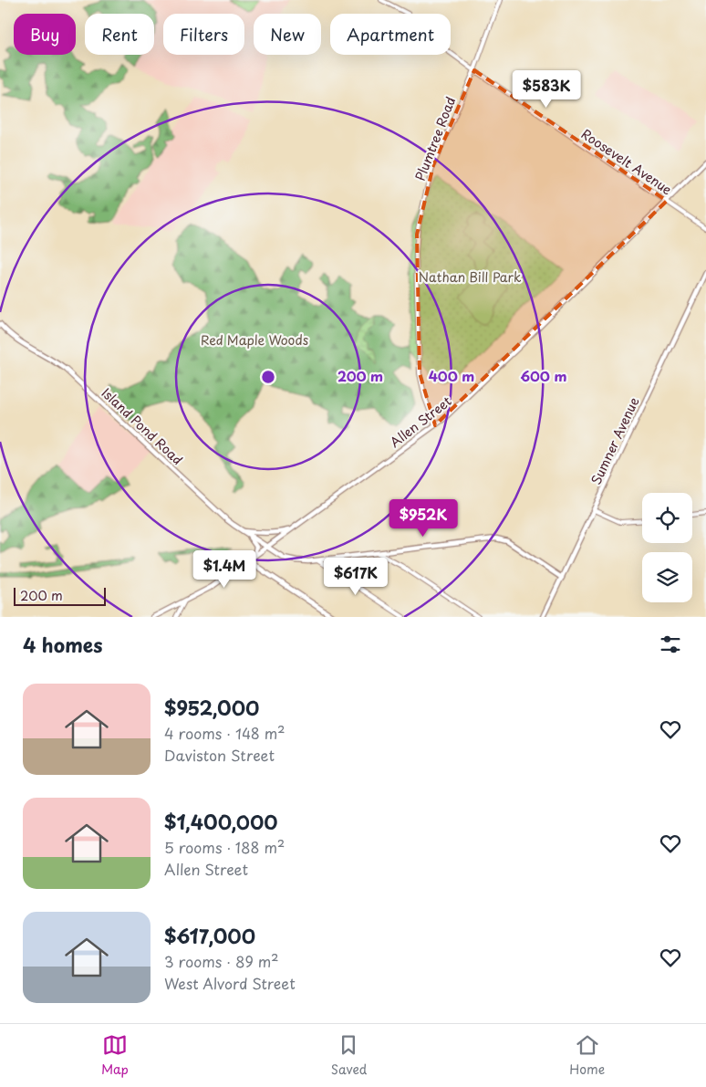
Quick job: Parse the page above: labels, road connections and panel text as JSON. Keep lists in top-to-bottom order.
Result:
{
  "streets": {
    "main road": ["Allen Street", "Island Pond Road", "Sumner Avenue"],
    "street": ["Plumtree Road", "Roosevelt Avenue"]
  },
  "crossings": [
    ["Plumtree Road", "Roosevelt Avenue"],
    ["Plumtree Road", "Allen Street"],
    ["Roosevelt Avenue", "Allen Street"],
    ["Allen Street", "Island Pond Road"],
    ["Island Pond Road", "Sumner Avenue"]
  ],
  "parks": ["Nathan Bill Park", "Red Maple Woods"],
  "scale_bar": "200 m",
  "page": {
    "chip": [
      "Buy",
      "Rent",
      "Filters",
      "New",
      "Apartment"
    ],
    "price": [
      "$583K",
      "$952K",
      "$1.4M",
      "$617K"
    ],
    "scale": "200 m",
    "heading": "4 homes",
    "list": [
      {
        "name": "$952,000",
        "note": "4 rooms · 148 m² · Daviston Street"
      },
      {
        "name": "$1,400,000",
        "note": "5 rooms · 188 m² · Allen Street"
      },
      {
        "name": "$617,000",
        "note": "3 rooms · 89 m² · West Alvord Street"
      }
    ],
    "tabs": ["Map", "Saved", "Home"]
  },
  "rings": ["200 m", "400 m", "600 m"]
}
